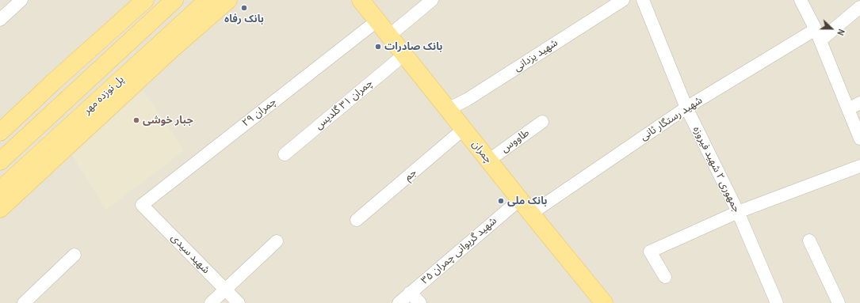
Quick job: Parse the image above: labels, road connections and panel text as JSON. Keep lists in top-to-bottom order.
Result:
{
  "streets": {
    "main road": ["پل نوزده مهر", "چمران"],
    "street": [
      "شهید یزدانی",
      "چمران ۳۱ گلدیس",
      "چمران ۲۹",
      "شهید رستگار ثانی",
      "طاووس",
      "جمهوری ۲ شهید فیروزه",
      "جم",
      "شهید گریوانی چمران ۳۵",
      "شهید سیدی"
    ]
  },
  "crossings": [
    ["شهید یزدانی", "چمران"],
    ["چمران ۳۱ گلدیس", "چمران"],
    ["چمران ۲۹", "چمران"],
    ["چمران ۲۹", "شهید سیدی"],
    ["شهید رستگار ثانی", "چمران"],
    ["شهید رستگار ثانی", "جمهوری ۲ شهید فیروزه"],
    ["طاووس", "چمران"],
    ["چمران", "جم"],
    ["چمران", "شهید گریوانی چمران ۳۵"]
  ],
  "places": [
    "بانک رفاه",
    "بانک صادرات",
    "جبار خوشی",
    "بانک ملی"
  ],
  "north": "right"
}
